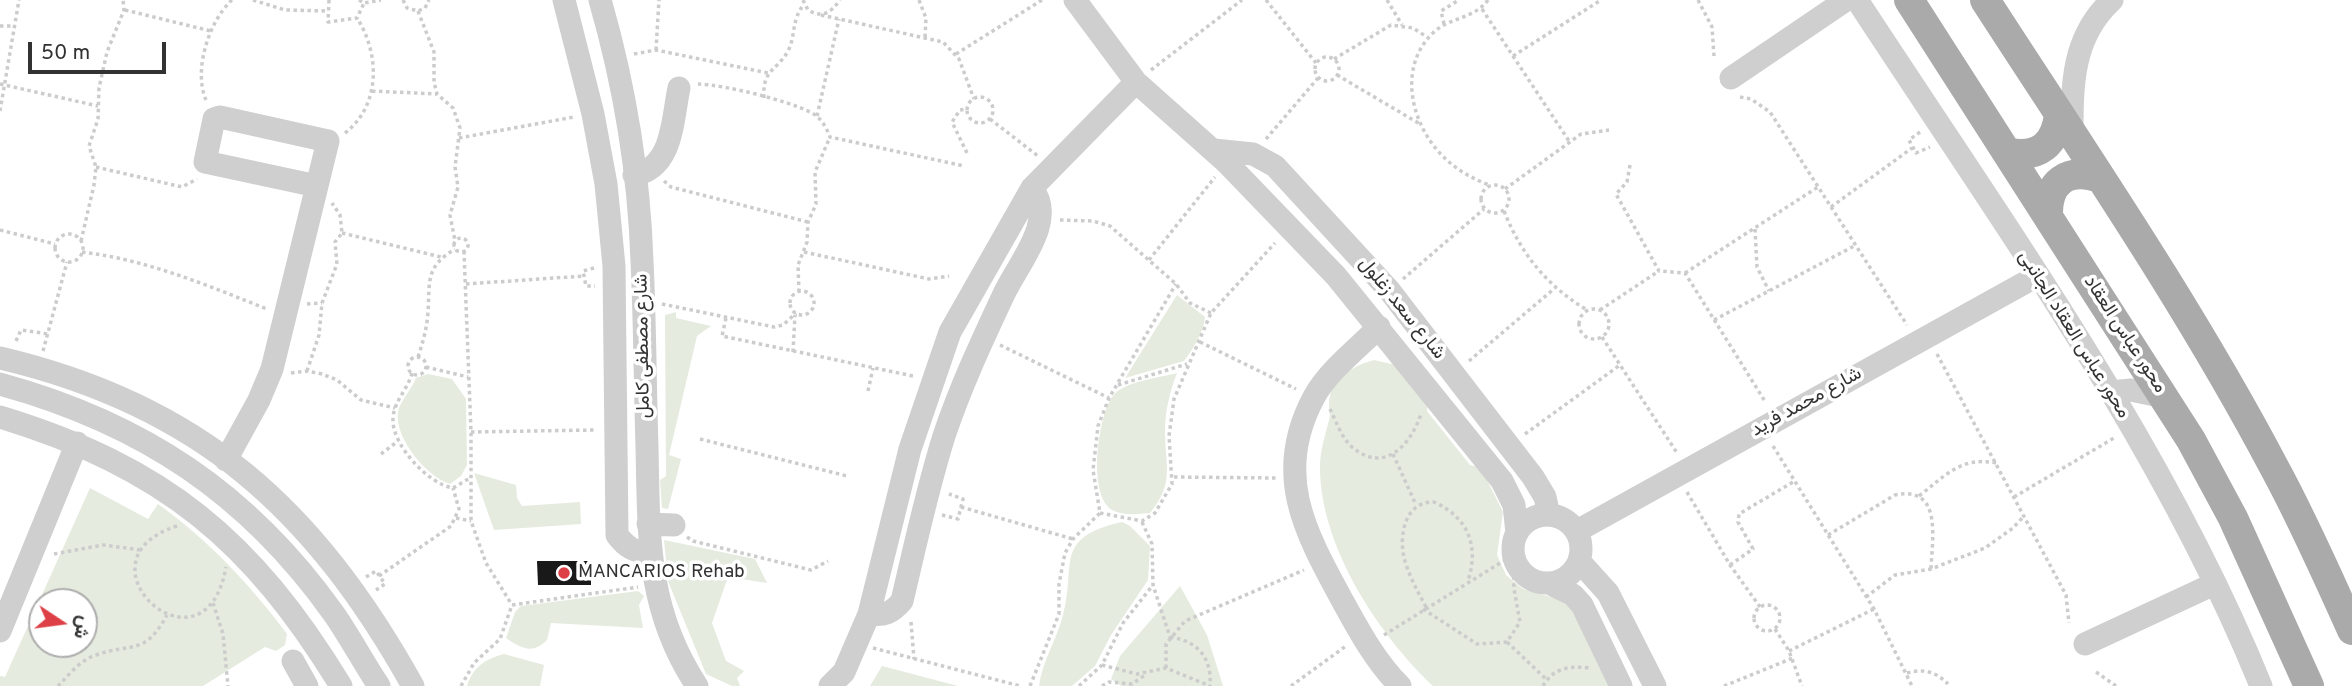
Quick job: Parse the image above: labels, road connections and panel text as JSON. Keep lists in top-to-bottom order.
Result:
{
  "streets": {
    "main road": ["محور عباس العقاد"],
    "street": [
      "شارع سعد زغلول",
      "محور عباس العقاد الجانبى",
      "شارع مصطفى كامل",
      "شارع محمد فريد"
    ]
  },
  "crossings": [
    ["شارع سعد زغلول", "شارع محمد فريد"],
    ["محور عباس العقاد الجانبى", "شارع محمد فريد"]
  ],
  "places": ["MANCARIOS Rehab"],
  "scale_bar": "50 m",
  "north": "right"
}
